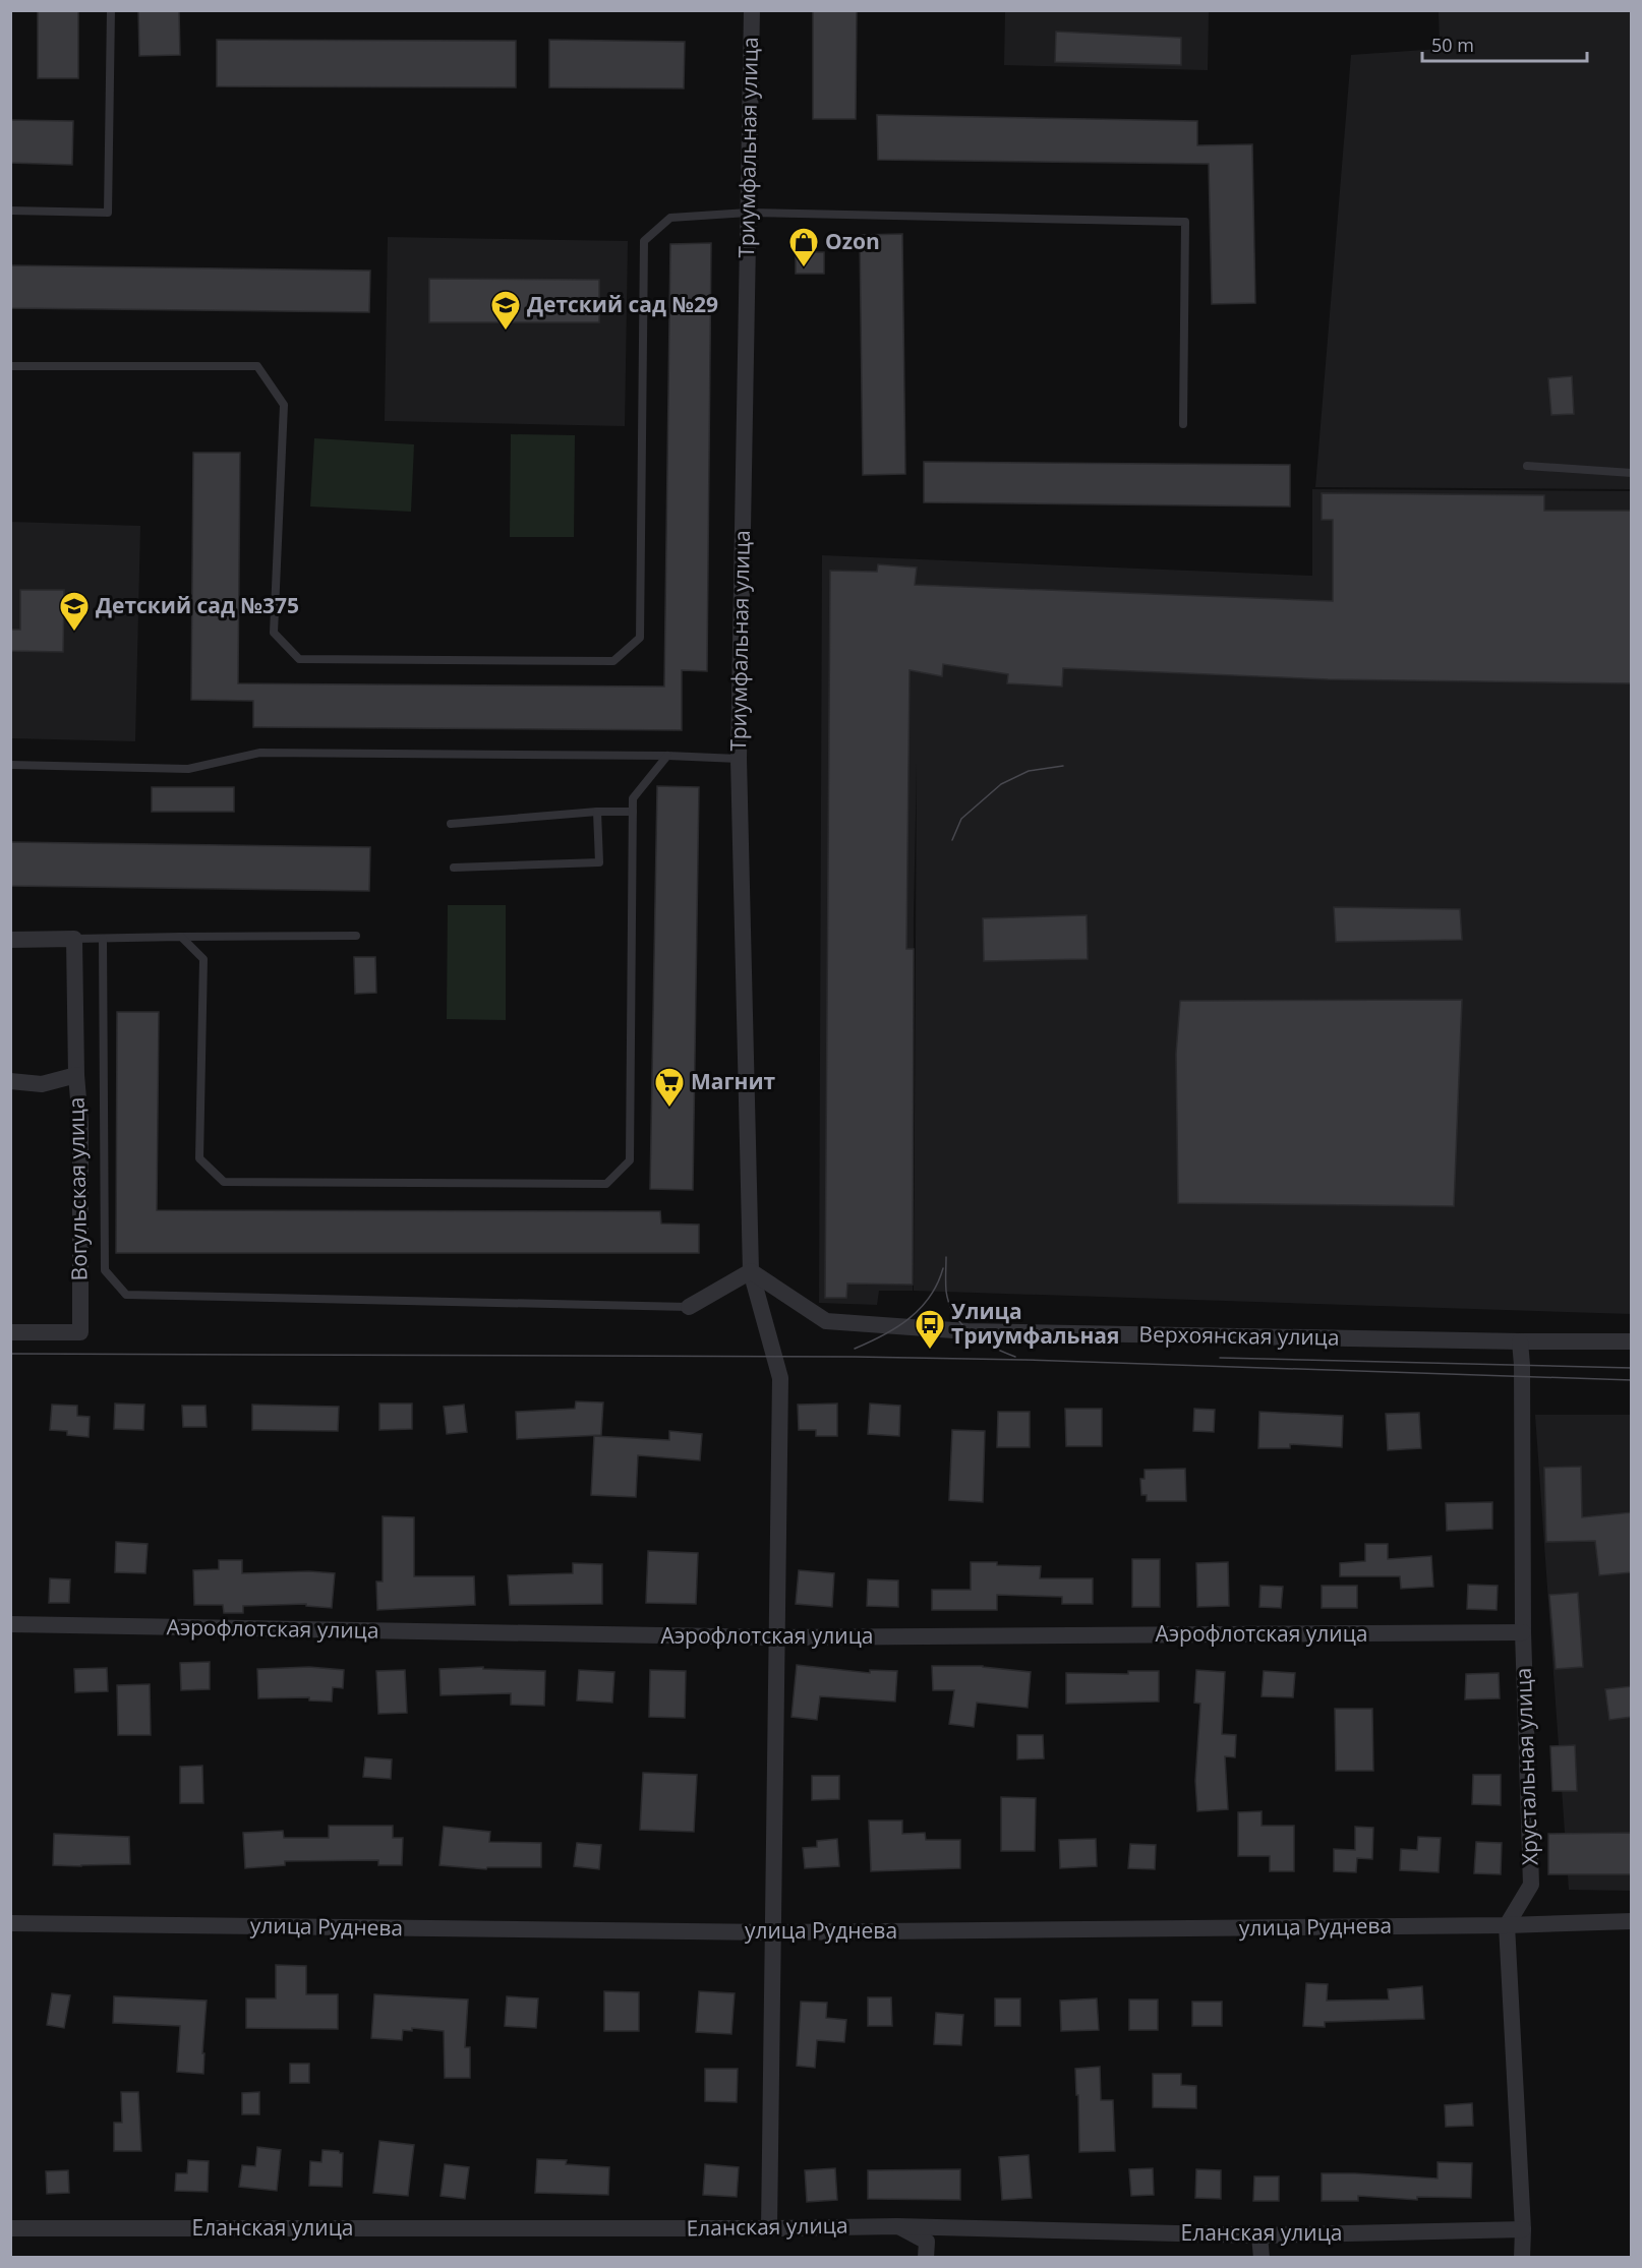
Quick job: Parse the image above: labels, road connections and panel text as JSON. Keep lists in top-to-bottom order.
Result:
{
  "streets": {
    "street": [
      "Триумфальная улица",
      "Вогульская улица",
      "Верхоянская улица",
      "Аэрофлотская улица",
      "Хрустальная улица",
      "улица Руднева",
      "Еланская улица"
    ]
  },
  "crossings": [
    ["Триумфальная улица", "Верхоянская улица"],
    ["Триумфальная улица", "Аэрофлотская улица"],
    ["Триумфальная улица", "улица Руднева"],
    ["Триумфальная улица", "Еланская улица"],
    ["Верхоянская улица", "Хрустальная улица"],
    ["Аэрофлотская улица", "Хрустальная улица"],
    ["Хрустальная улица", "улица Руднева"]
  ],
  "places": {
    "shop": ["Ozon"],
    "school or university": ["Детский сад №29", "Детский сад №375"],
    "supermarket": ["Магнит"],
    "bus stop": ["Улица Триумфальная"]
  },
  "scale_bar": "50 m"
}
